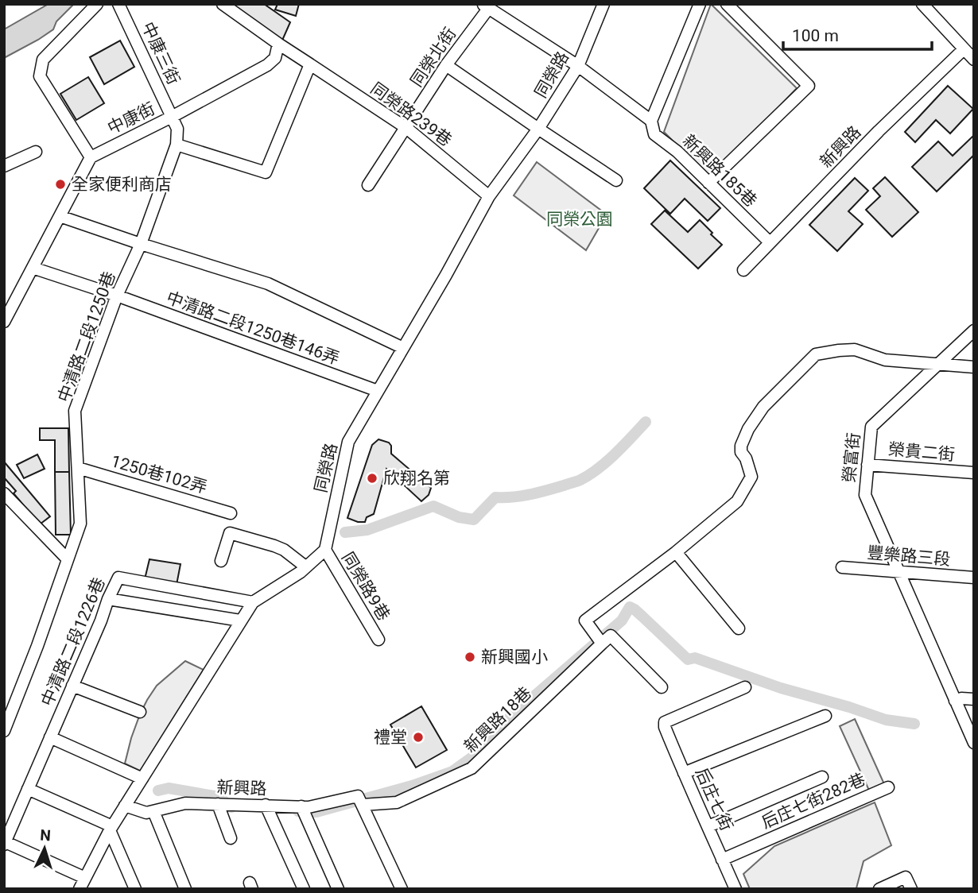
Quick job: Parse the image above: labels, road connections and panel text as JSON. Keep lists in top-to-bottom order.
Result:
{
  "streets": {
    "street": [
      "中康三街",
      "同榮北街",
      "同榮路",
      "同榮路239巷",
      "中康街",
      "新興路",
      "新興路185巷",
      "中清路二段1250巷146弄",
      "中清路二段1250巷",
      "榮貴二街",
      "榮富街",
      "1250巷102弄",
      "豐樂路三段",
      "同榮路9巷",
      "中清路二段1226巷",
      "新興路18巷",
      "后庄七街",
      "后庄七街282巷"
    ]
  },
  "crossings": [
    ["中康三街", "中康街"],
    ["中康三街", "中清路二段1250巷"],
    ["同榮北街", "同榮路239巷"],
    ["同榮路", "同榮路239巷"],
    ["同榮路", "中清路二段1250巷146弄"],
    ["同榮路", "同榮路9巷"],
    ["同榮路239巷", "中康街"],
    ["中康街", "中清路二段1250巷"],
    ["新興路", "新興路185巷"],
    ["新興路", "新興路18巷"],
    ["中清路二段1250巷146弄", "中清路二段1250巷"],
    ["中清路二段1250巷", "1250巷102弄"],
    ["榮貴二街", "榮富街"],
    ["榮富街", "豐樂路三段"],
    ["后庄七街", "后庄七街282巷"]
  ],
  "parks": ["同榮公園"],
  "places": [
    "全家便利商店",
    "欣翔名第",
    "新興國小",
    "禮堂"
  ],
  "scale_bar": "100 m",
  "north": "top"
}
